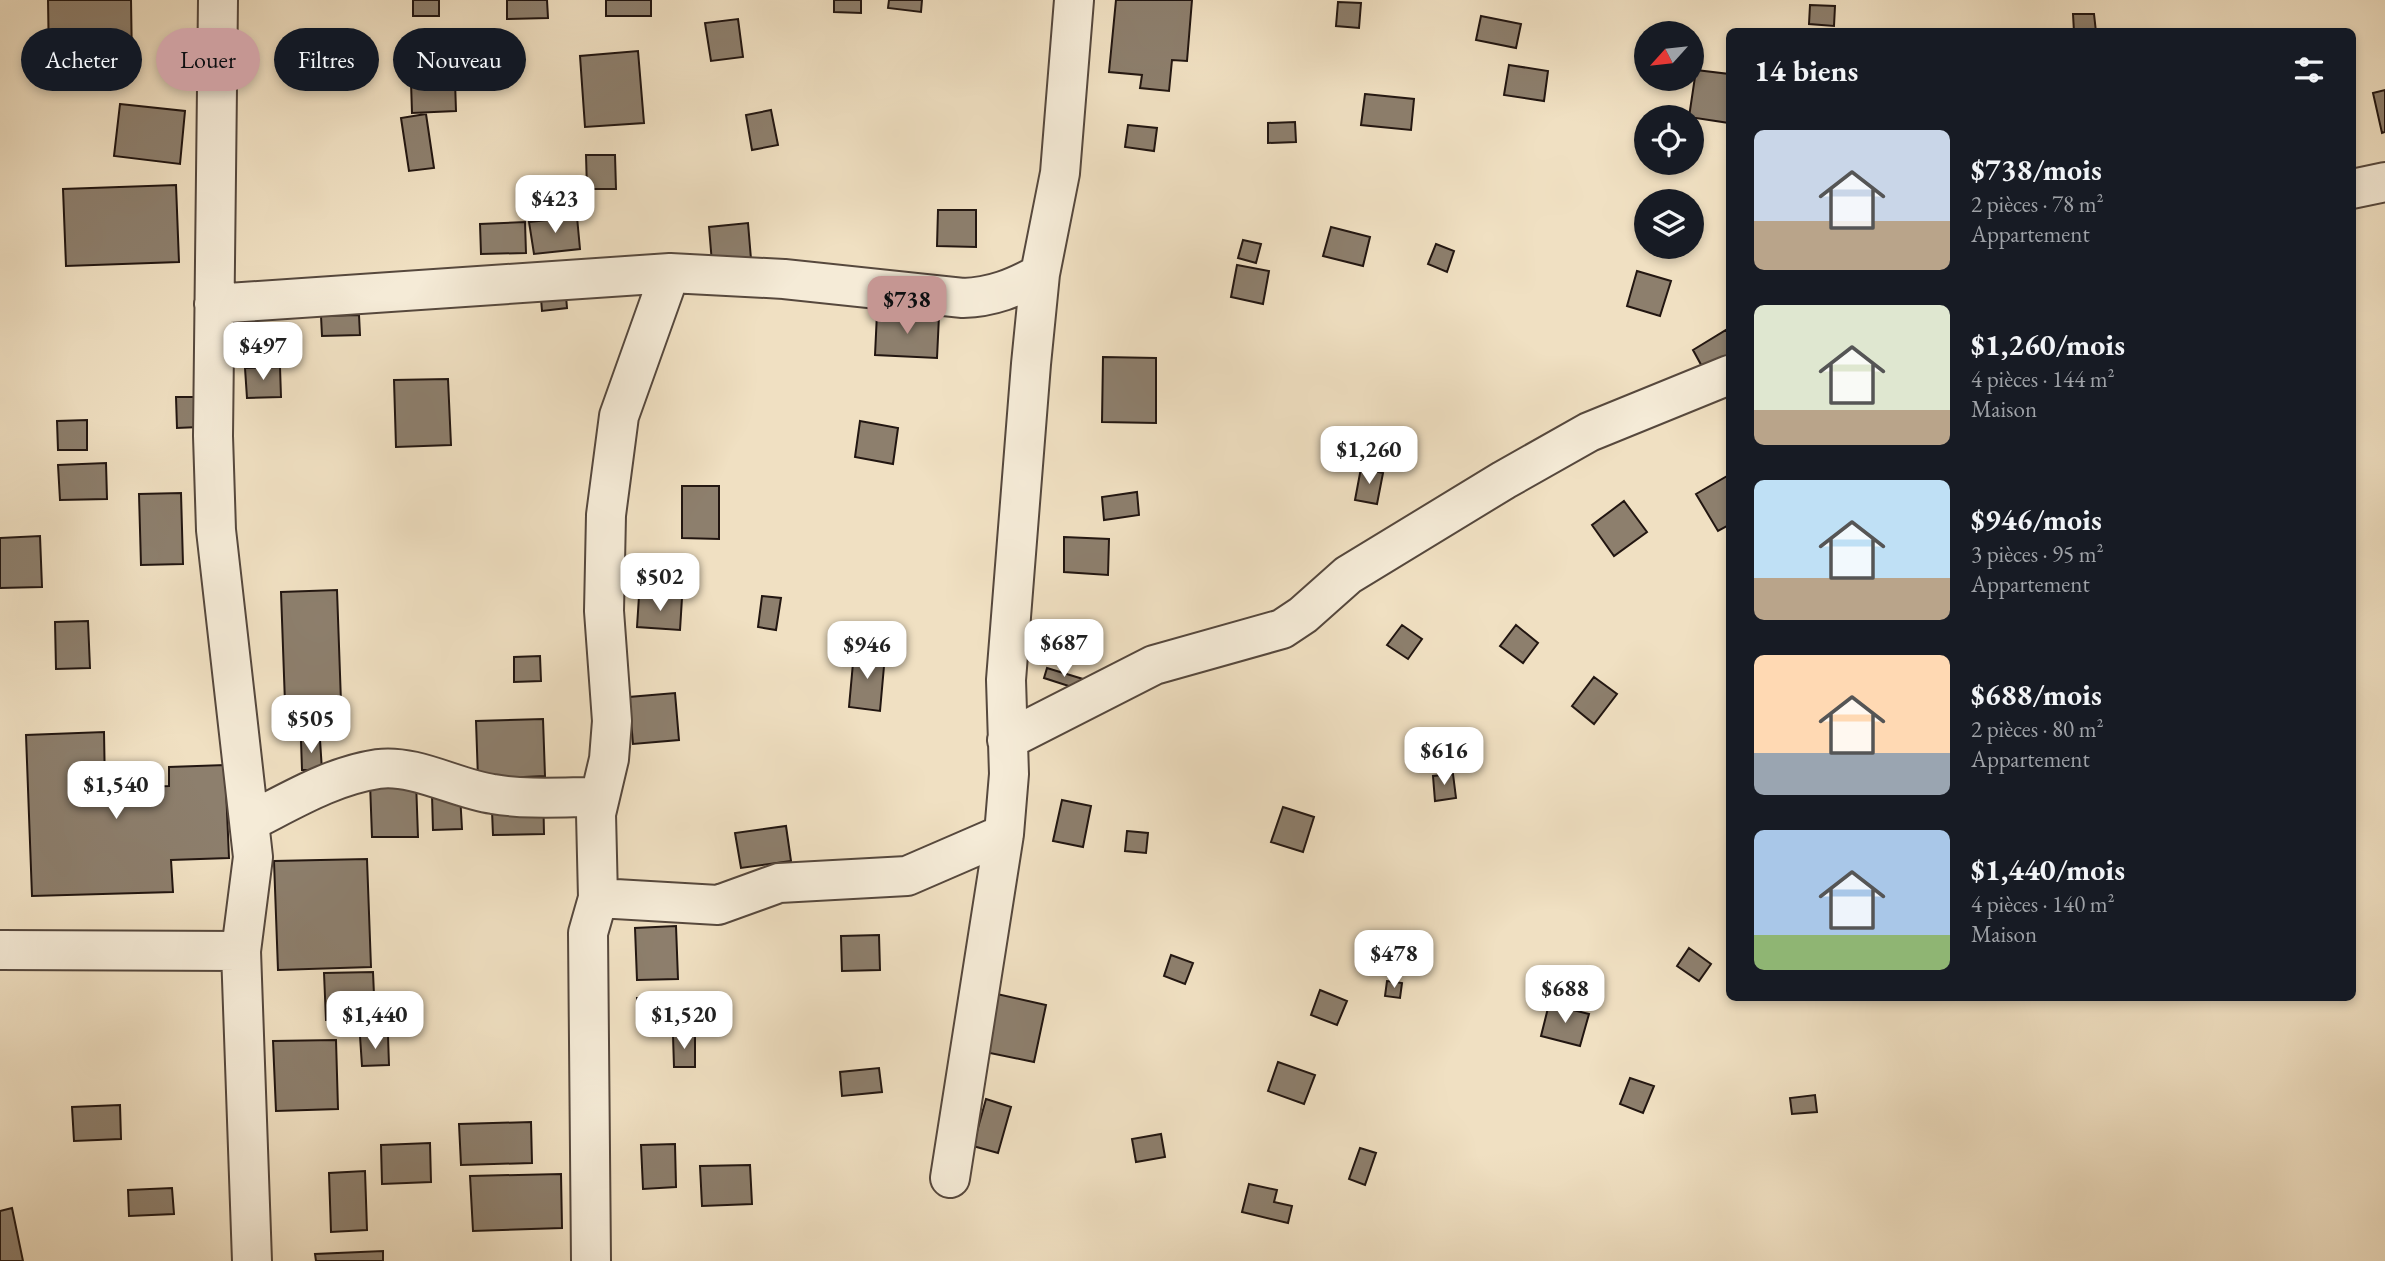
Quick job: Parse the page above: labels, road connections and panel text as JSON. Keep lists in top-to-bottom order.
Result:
{
  "north": "bottom left",
  "page": {
    "chip": [
      "Acheter",
      "Louer",
      "Filtres",
      "Nouveau"
    ],
    "heading": "14 biens",
    "list": [
      {
        "name": "$738/mois",
        "note": "2 pièces · 78 m² · Appartement"
      },
      {
        "name": "$1,260/mois",
        "note": "4 pièces · 144 m² · Maison"
      },
      {
        "name": "$946/mois",
        "note": "3 pièces · 95 m² · Appartement"
      },
      {
        "name": "$688/mois",
        "note": "2 pièces · 80 m² · Appartement"
      },
      {
        "name": "$1,440/mois",
        "note": "4 pièces · 140 m² · Maison"
      }
    ],
    "price": [
      "$423",
      "$738",
      "$497",
      "$1,260",
      "$502",
      "$687",
      "$946",
      "$505",
      "$616",
      "$1,540",
      "$478",
      "$688",
      "$1,440",
      "$1,520"
    ]
  }
}
